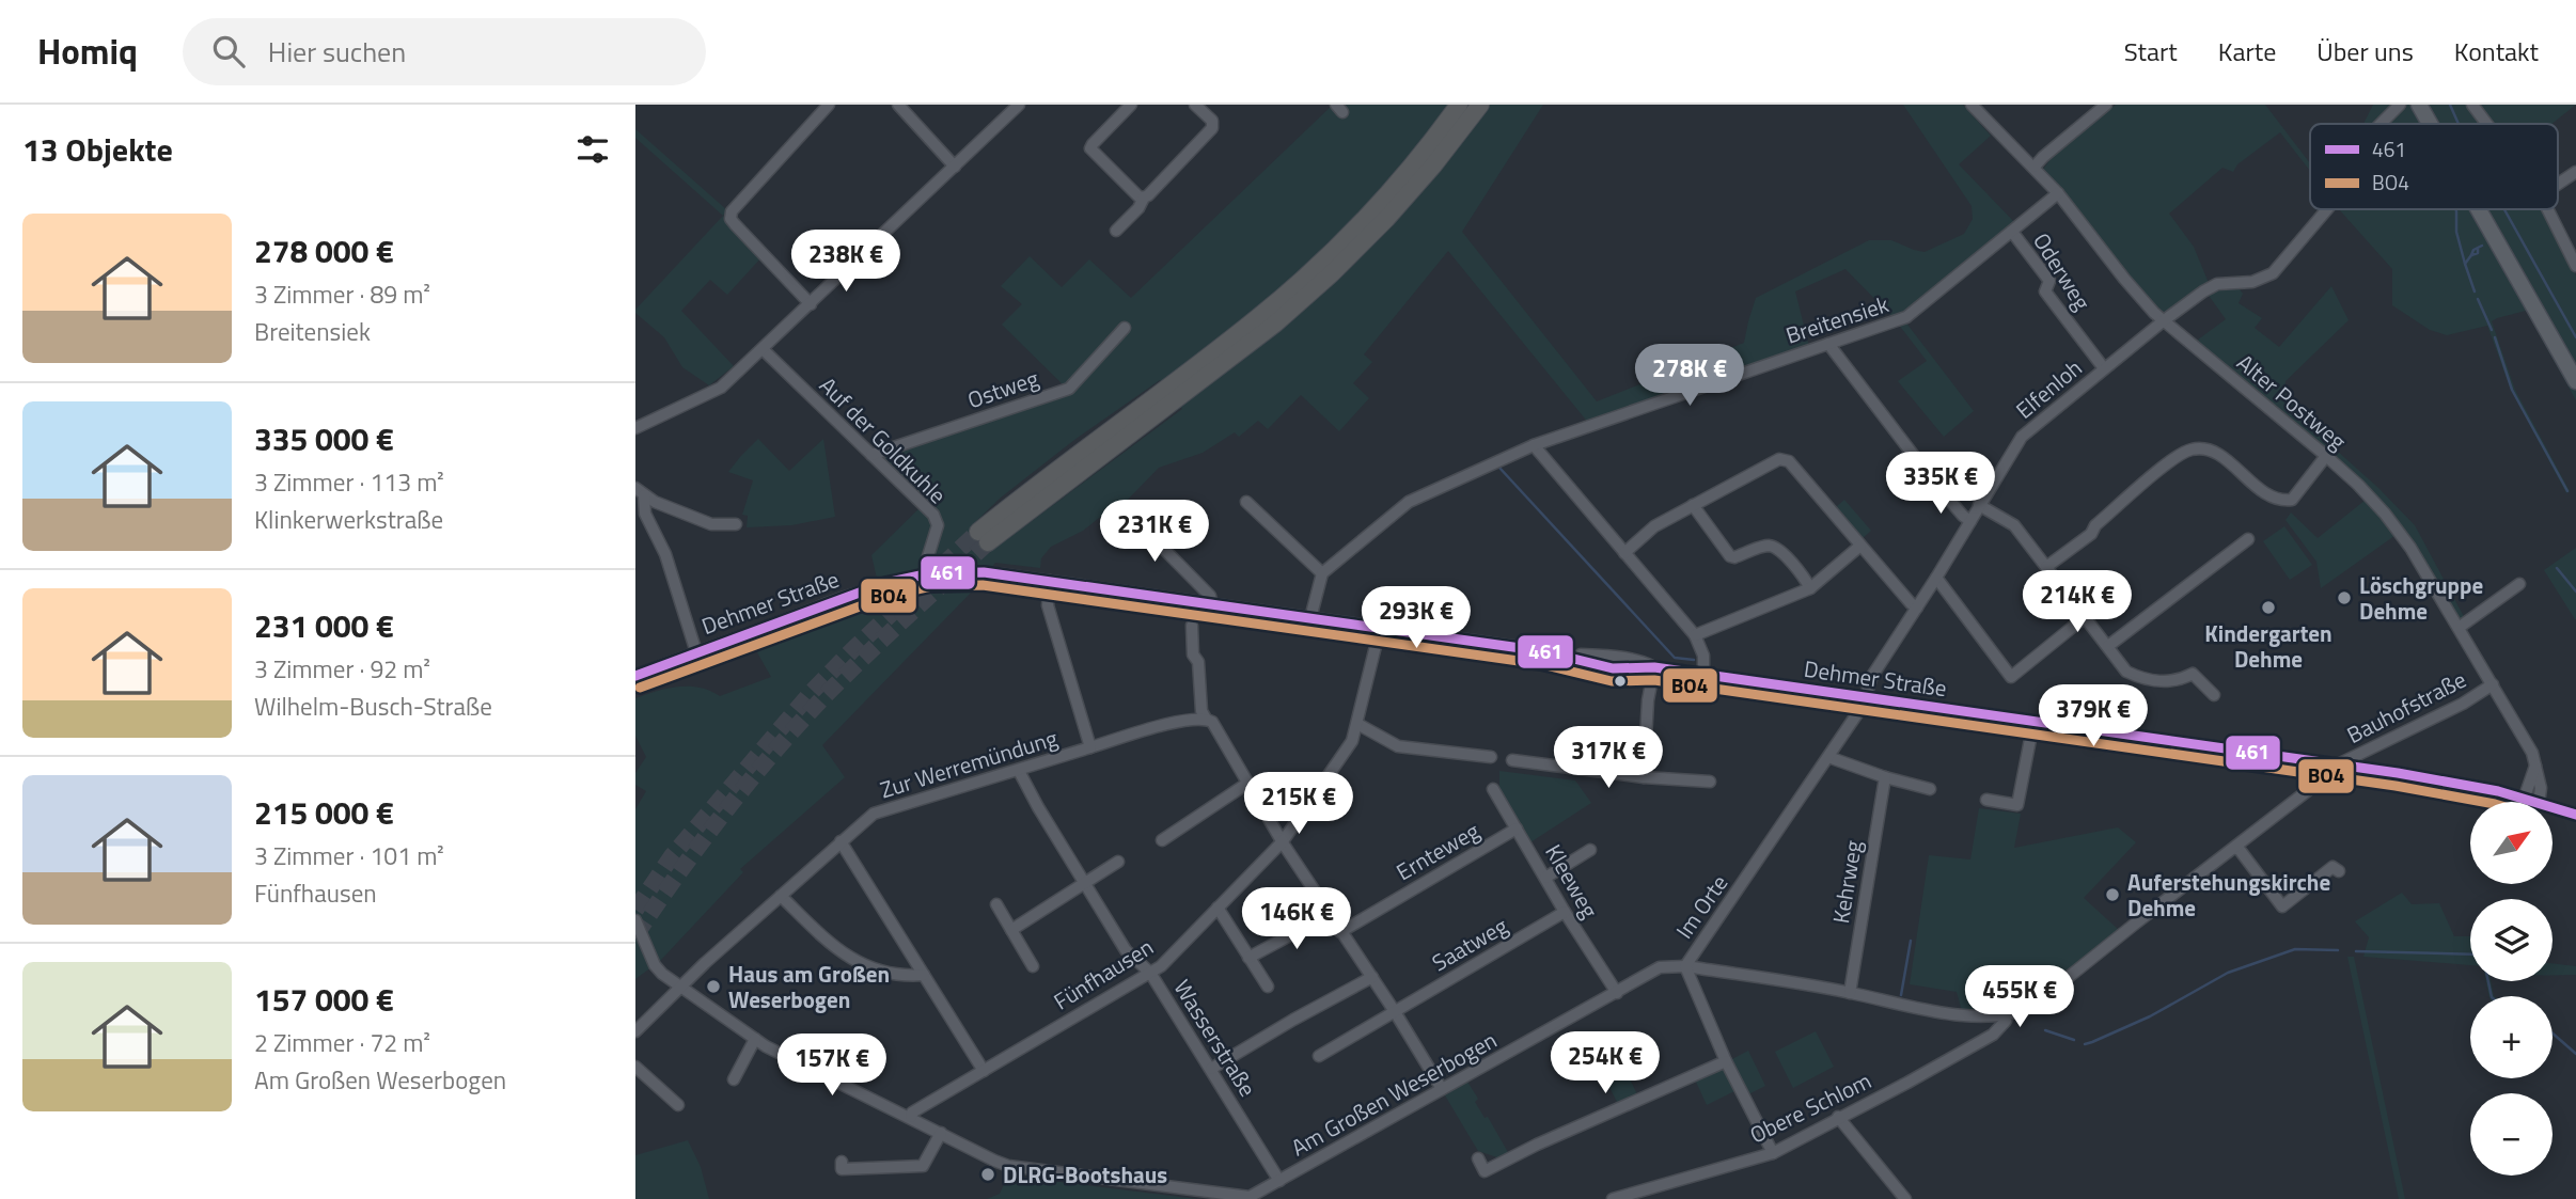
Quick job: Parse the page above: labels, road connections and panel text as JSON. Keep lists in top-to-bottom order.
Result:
{
  "streets": {
    "street": [
      "Oderweg",
      "Breitensiek",
      "Ostweg",
      "Elfenloh",
      "Alter Postweg",
      "Auf der Goldkuhle",
      "Dehmer Straße",
      "Bauhofstraße",
      "Zur Werremündung",
      "Ernteweg",
      "Kleeweg",
      "Kehrweg",
      "Im Orte",
      "Saatweg",
      "Fünfhausen",
      "Wasserstraße",
      "Am Großen Weserbogen",
      "Obere Schlom"
    ]
  },
  "crossings": [
    ["Oderweg", "Breitensiek"],
    ["Oderweg", "Elfenloh"],
    ["Breitensiek", "Alter Postweg"],
    ["Ostweg", "Auf der Goldkuhle"],
    ["Elfenloh", "Alter Postweg"],
    ["Elfenloh", "Dehmer Straße"],
    ["Elfenloh", "Im Orte"],
    ["Alter Postweg", "Bauhofstraße"],
    ["Auf der Goldkuhle", "Dehmer Straße"],
    ["Dehmer Straße", "Bauhofstraße"],
    ["Dehmer Straße", "Zur Werremündung"],
    ["Dehmer Straße", "Im Orte"],
    ["Dehmer Straße", "Fünfhausen"],
    ["Dehmer Straße", "Am Großen Weserbogen"],
    ["Bauhofstraße", "Am Großen Weserbogen"],
    ["Zur Werremündung", "Wasserstraße"],
    ["Zur Werremündung", "Am Großen Weserbogen"],
    ["Ernteweg", "Kleeweg"],
    ["Kleeweg", "Saatweg"],
    ["Kleeweg", "Am Großen Weserbogen"],
    ["Kehrweg", "Am Großen Weserbogen"],
    ["Im Orte", "Am Großen Weserbogen"],
    ["Im Orte", "Obere Schlom"],
    ["Fünfhausen", "Wasserstraße"],
    ["Fünfhausen", "Am Großen Weserbogen"],
    ["Wasserstraße", "Am Großen Weserbogen"],
    ["Am Großen Weserbogen", "Obere Schlom"]
  ],
  "places": [
    "Löschgruppe Dehme",
    "Kindergarten Dehme",
    "Auferstehungskirche Dehme",
    "Haus am Großen Weserbogen",
    "DLRG-Bootshaus"
  ],
  "lines": ["transit line 461", "transit line BO4"],
  "legend": ["461", "BO4"],
  "north": "top right",
  "page": {
    "header": "Homiq",
    "search": "Hier suchen",
    "nav": [
      "Start",
      "Karte",
      "Über uns",
      "Kontakt"
    ],
    "heading": "13 Objekte",
    "list": [
      {
        "name": "278 000 €",
        "note": "3 Zimmer · 89 m² · Breitensiek"
      },
      {
        "name": "335 000 €",
        "note": "3 Zimmer · 113 m² · Klinkerwerkstraße"
      },
      {
        "name": "231 000 €",
        "note": "3 Zimmer · 92 m² · Wilhelm-Busch-Straße"
      },
      {
        "name": "215 000 €",
        "note": "3 Zimmer · 101 m² · Fünfhausen"
      },
      {
        "name": "157 000 €",
        "note": "2 Zimmer · 72 m² · Am Großen Weserbogen"
      }
    ],
    "price": [
      "238K €",
      "278K €",
      "335K €",
      "231K €",
      "214K €",
      "293K €",
      "379K €",
      "317K €",
      "215K €",
      "146K €",
      "455K €",
      "254K €",
      "157K €"
    ],
    "map_buttons": ["+", "−"]
  }
}
